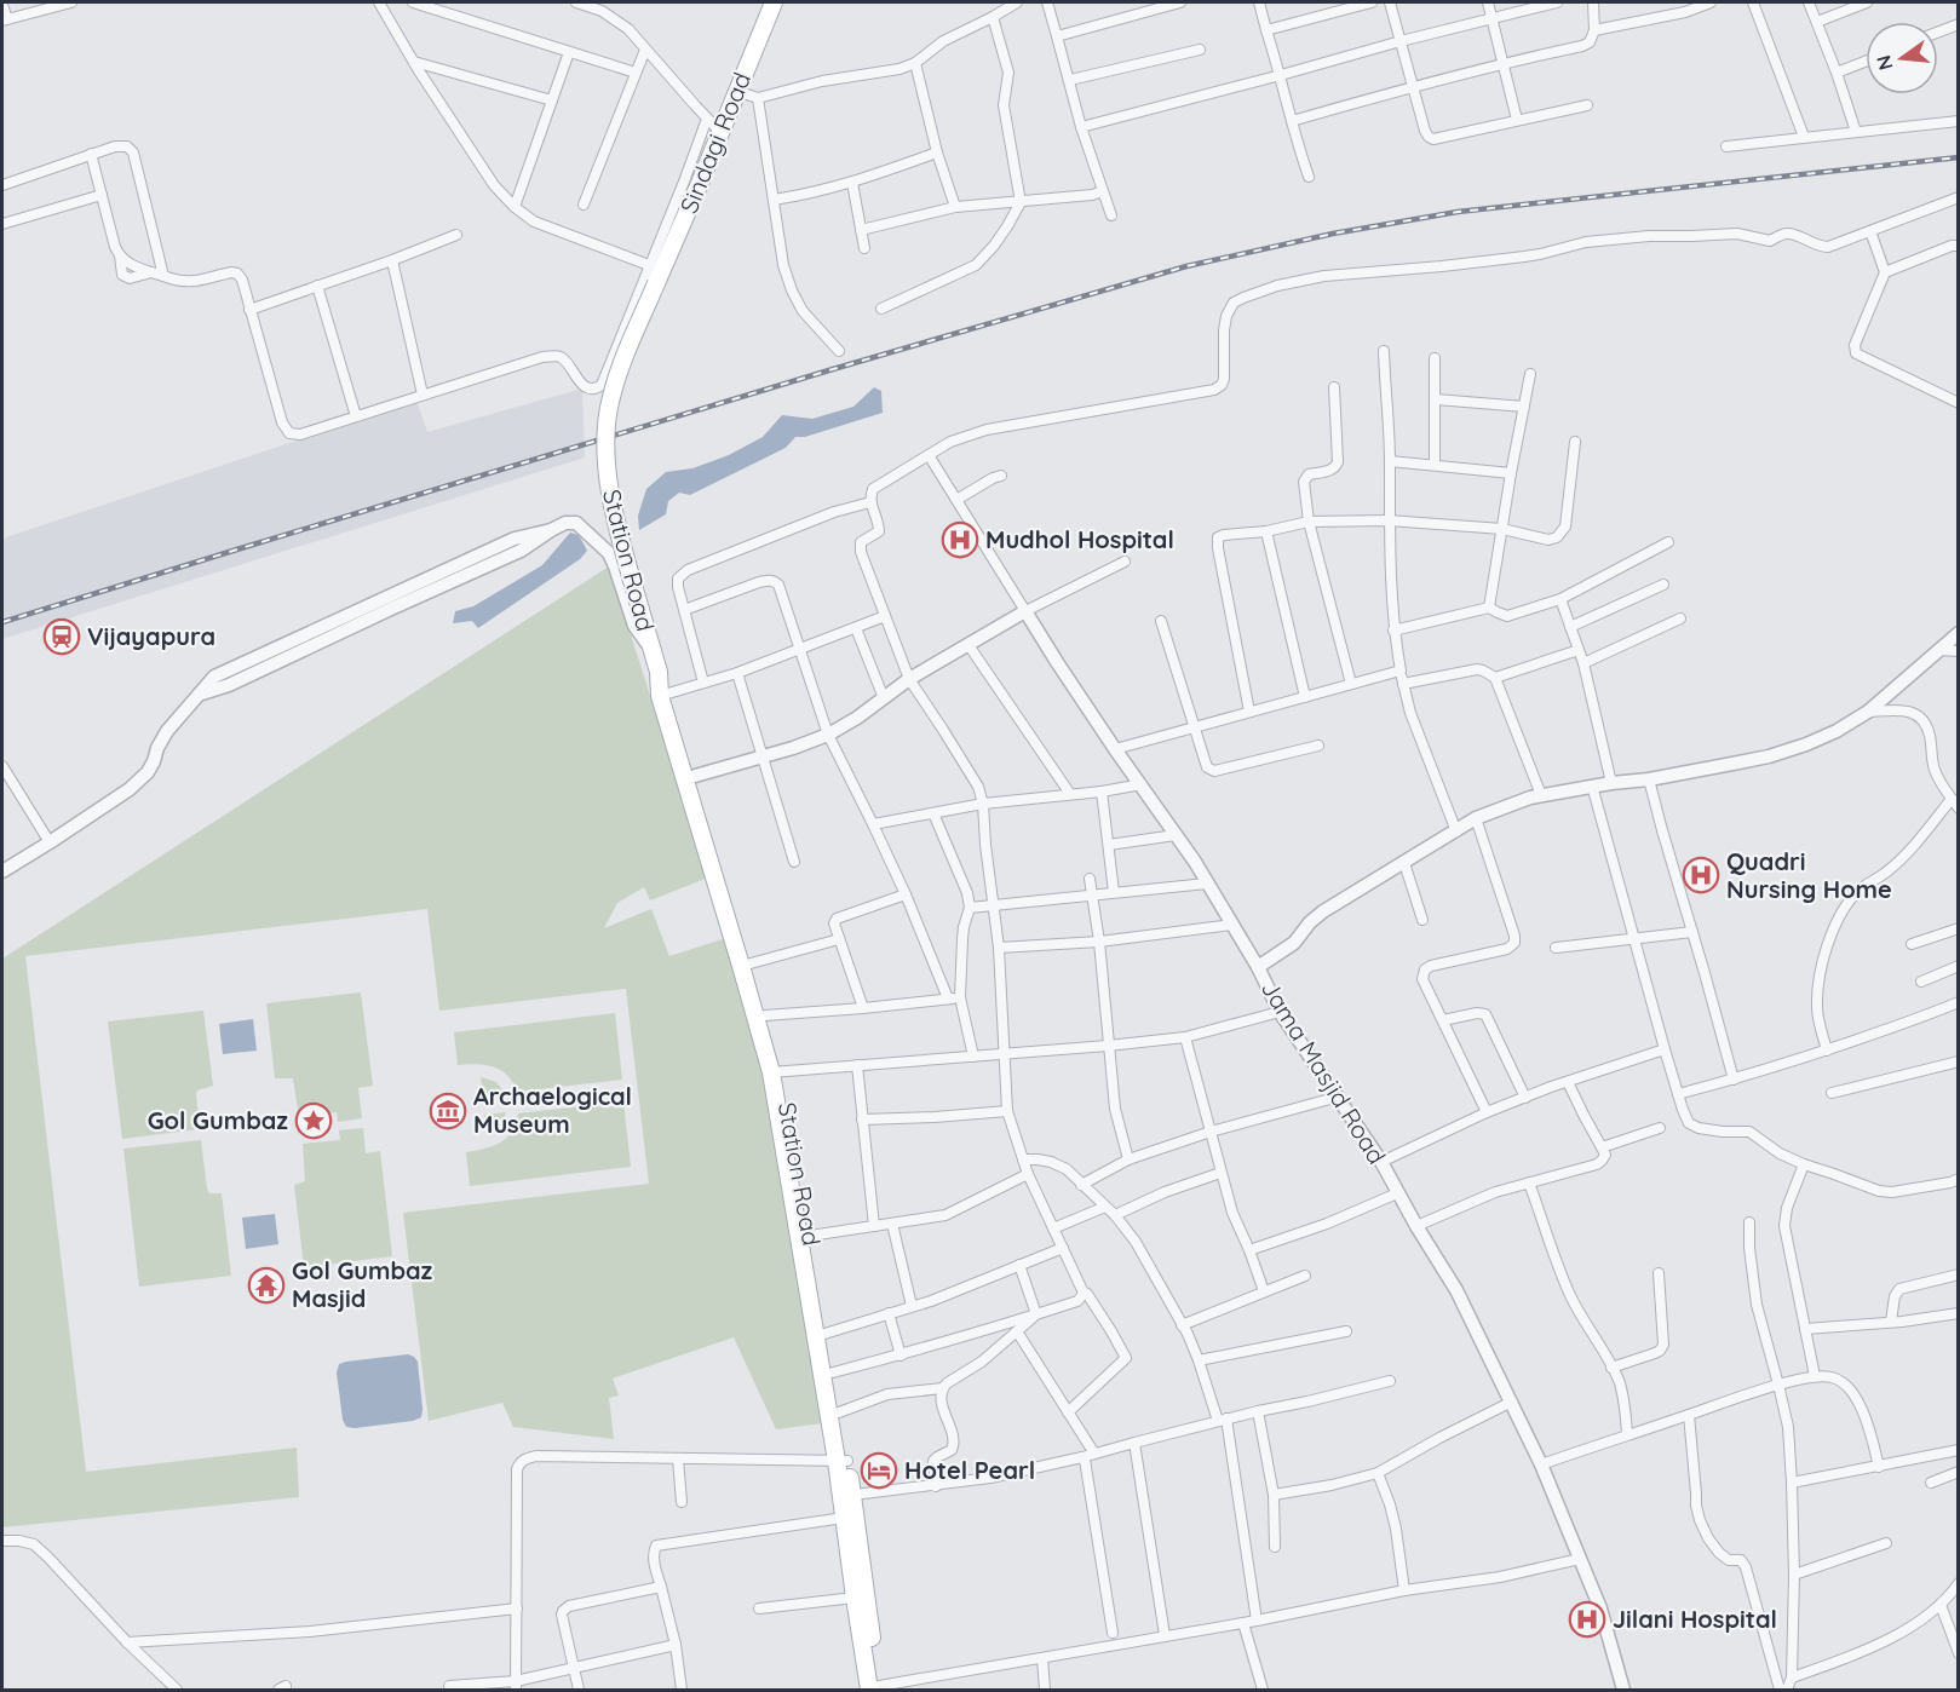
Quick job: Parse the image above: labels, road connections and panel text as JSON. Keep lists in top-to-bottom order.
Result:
{
  "streets": {
    "main road": ["Sindagi Road", "Station Road"],
    "street": ["Jama Masjid Road"]
  },
  "crossings": [
    ["Sindagi Road", "Station Road"]
  ],
  "places": {
    "hospital": ["Mudhol Hospital", "Quadri Nursing Home", "Jilani Hospital"],
    "station": ["Vijayapura"],
    "museum": ["Archaelogical Museum"],
    "place": ["Gol Gumbaz"],
    "temple": ["Gol Gumbaz Masjid"],
    "hotel": ["Hotel Pearl"]
  },
  "north": "left"
}
